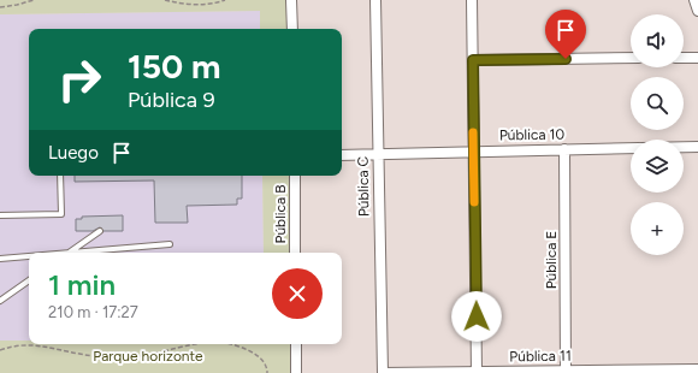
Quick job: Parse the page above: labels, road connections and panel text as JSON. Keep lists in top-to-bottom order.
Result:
{
  "streets": {
    "street": [
      "Pública 10",
      "Pública C",
      "Pública B",
      "Pública E",
      "Pública 11"
    ]
  },
  "crossings": [
    ["Pública 10", "Pública C"],
    ["Pública 10", "Pública E"],
    ["Pública C", "Pública 11"],
    ["Pública E", "Pública 11"]
  ],
  "parks": ["Parque horizonte"],
  "page": {
    "map_buttons": "+",
    "turn": ["150 m", "Pública 9"],
    "then": "Luego",
    "heading": ["1 min", "210 m · 17:27"]
  }
}
